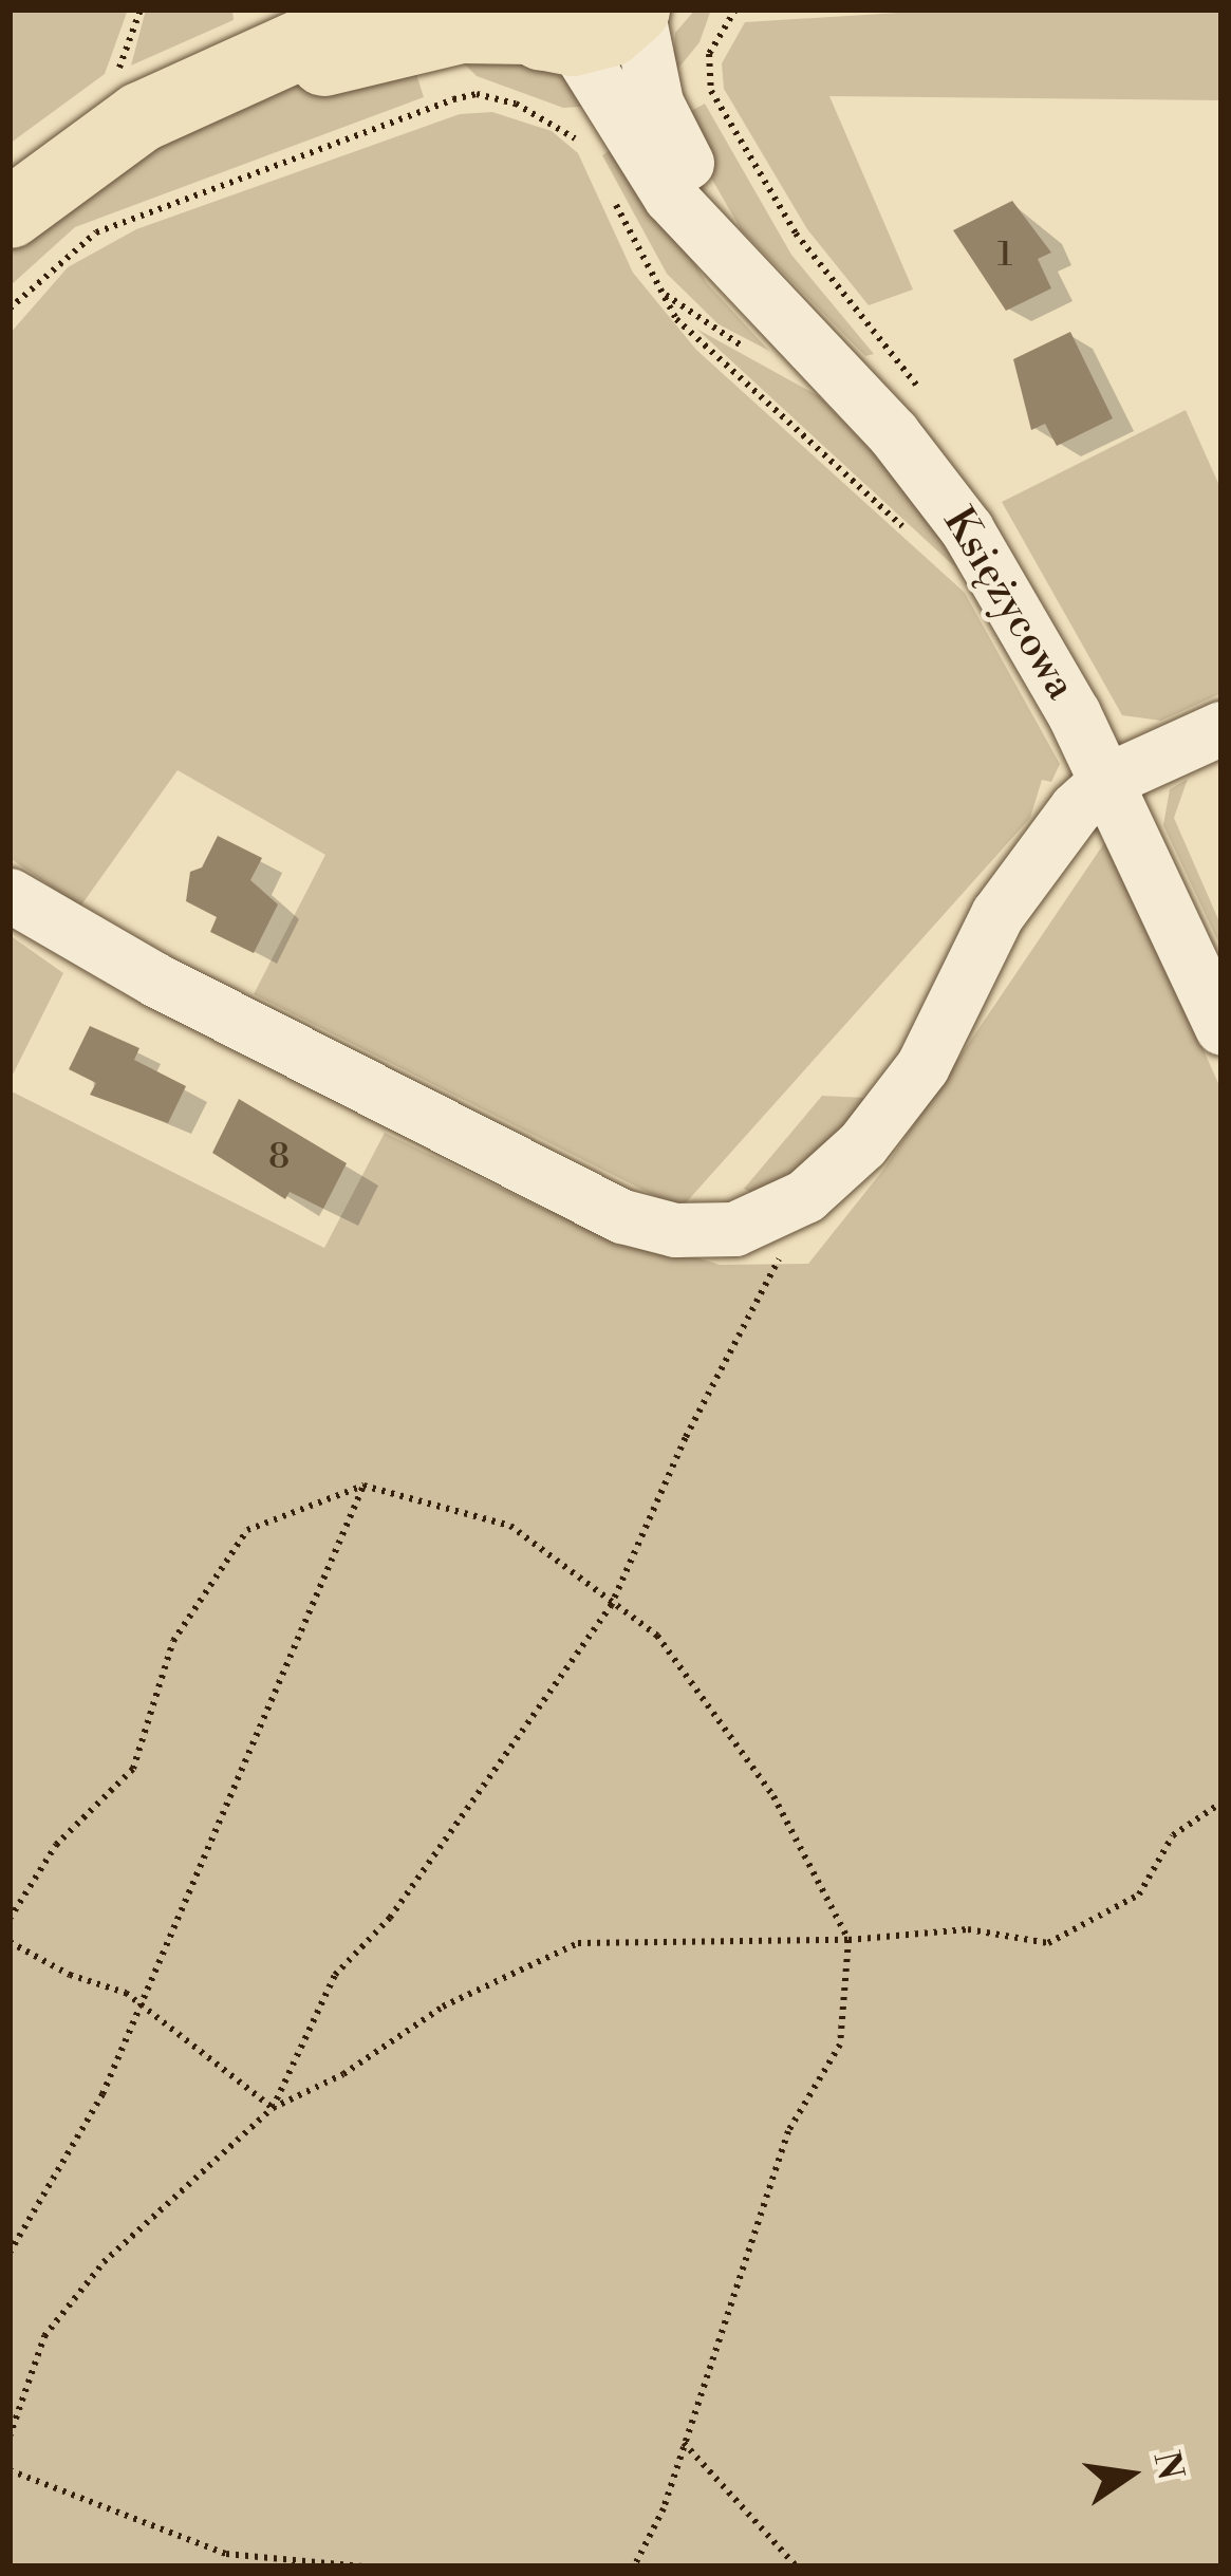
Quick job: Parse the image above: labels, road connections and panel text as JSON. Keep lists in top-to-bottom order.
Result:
{
  "streets": {
    "street": ["Księżycowa"]
  },
  "house_numbers": ["1", "8"],
  "north": "right"
}
